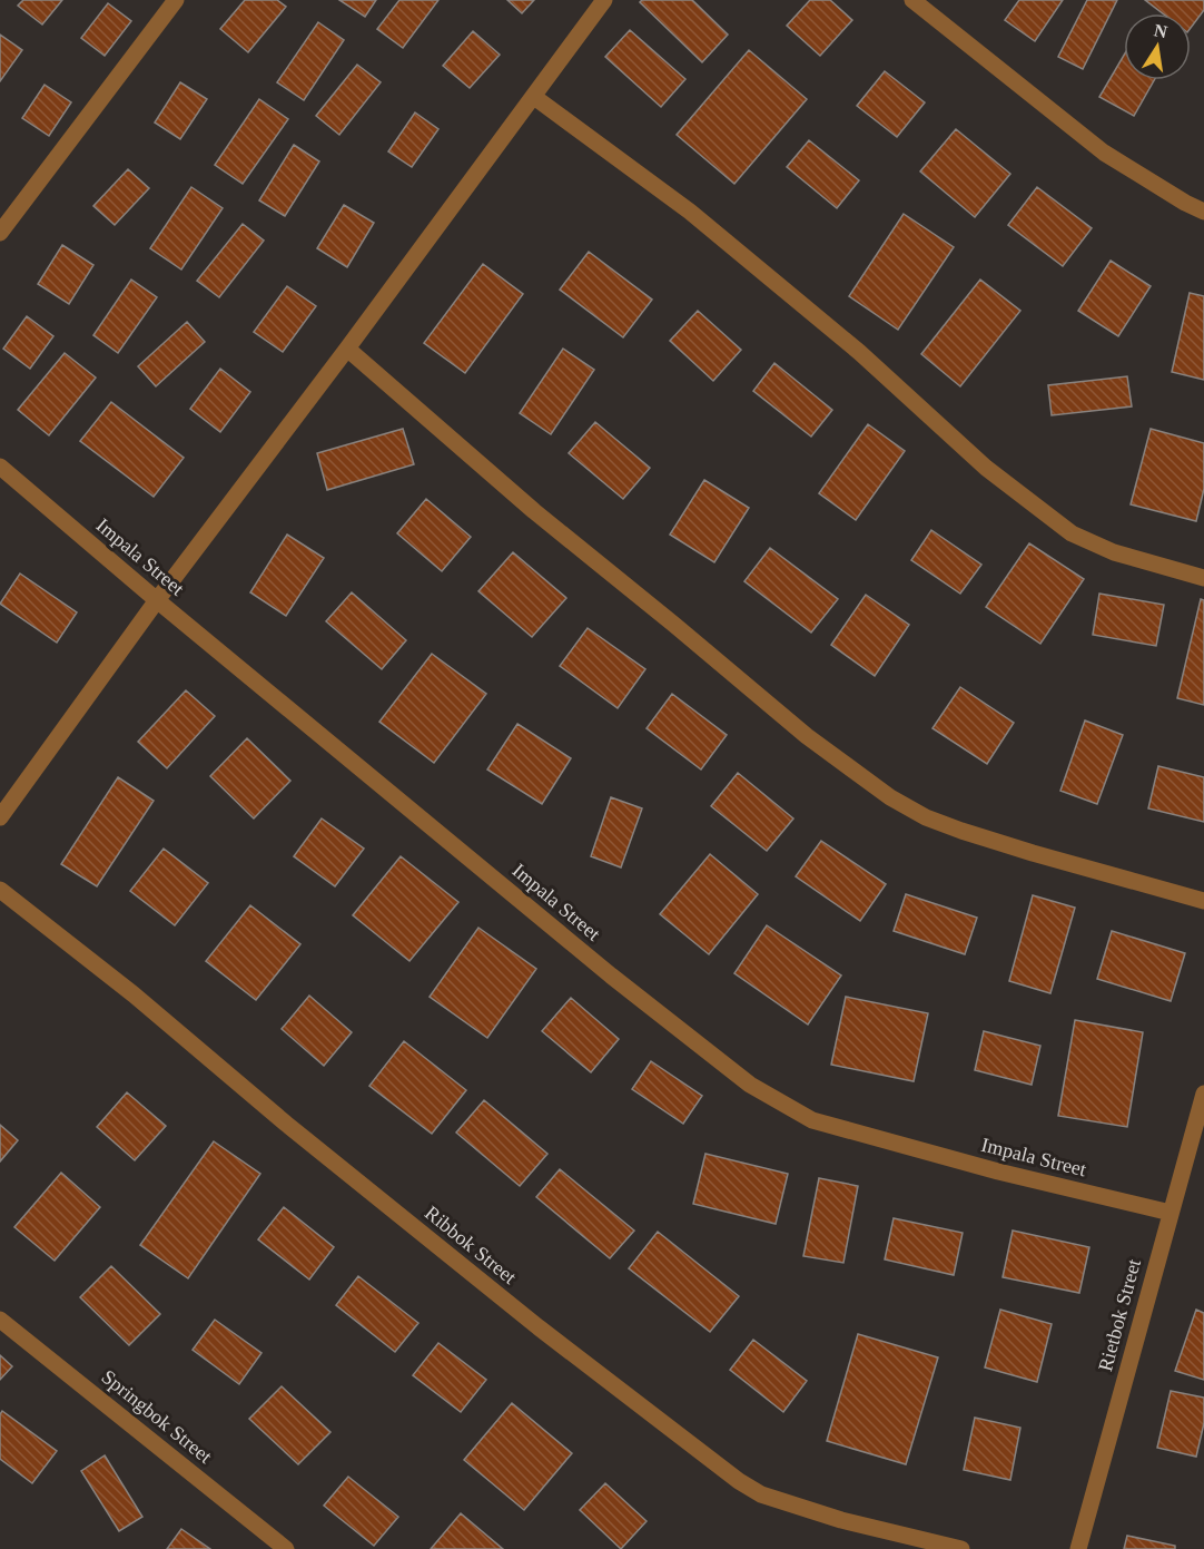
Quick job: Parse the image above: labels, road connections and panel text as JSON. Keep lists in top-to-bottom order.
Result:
{
  "streets": {
    "street": [
      "Impala Street",
      "Ribbok Street",
      "Rietbok Street",
      "Springbok Street"
    ]
  },
  "crossings": [
    ["Impala Street", "Rietbok Street"]
  ],
  "north": "top"
}
